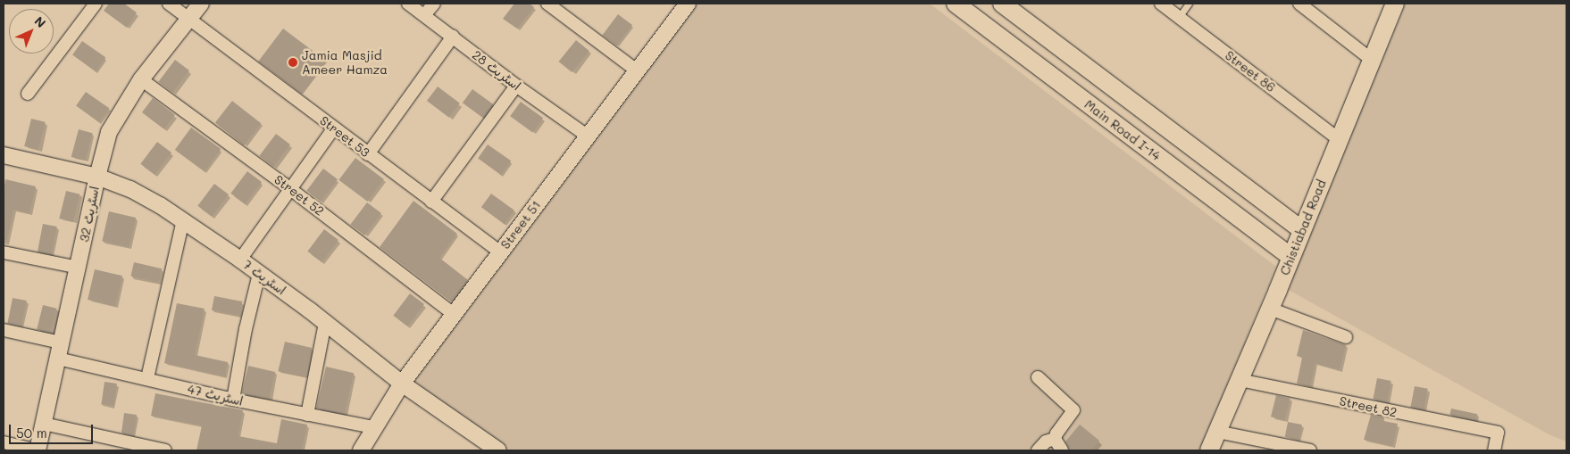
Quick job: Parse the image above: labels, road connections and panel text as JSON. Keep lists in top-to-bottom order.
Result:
{
  "streets": {
    "main road": ["Main Road I-14", "Chistiabad Road"],
    "street": [
      "اسٹریٹ 28",
      "Street 86",
      "Street 53",
      "Street 52",
      "اسٹریٹ 32",
      "Street 51",
      "اسٹریٹ 7",
      "اسٹریٹ 47",
      "Street 82"
    ]
  },
  "crossings": [
    ["اسٹریٹ 28", "Street 51"],
    ["Street 86", "Chistiabad Road"],
    ["Main Road I-14", "Chistiabad Road"],
    ["Street 53", "اسٹریٹ 32"],
    ["Street 53", "Street 51"],
    ["Street 52", "اسٹریٹ 32"],
    ["Street 52", "Street 51"],
    ["اسٹریٹ 32", "اسٹریٹ 7"],
    ["اسٹریٹ 32", "اسٹریٹ 47"],
    ["Street 51", "اسٹریٹ 7"],
    ["Street 51", "اسٹریٹ 47"],
    ["Chistiabad Road", "Street 82"]
  ],
  "places": ["Jamia Masjid Ameer Hamza"],
  "scale_bar": "50 m",
  "north": "top right"
}
